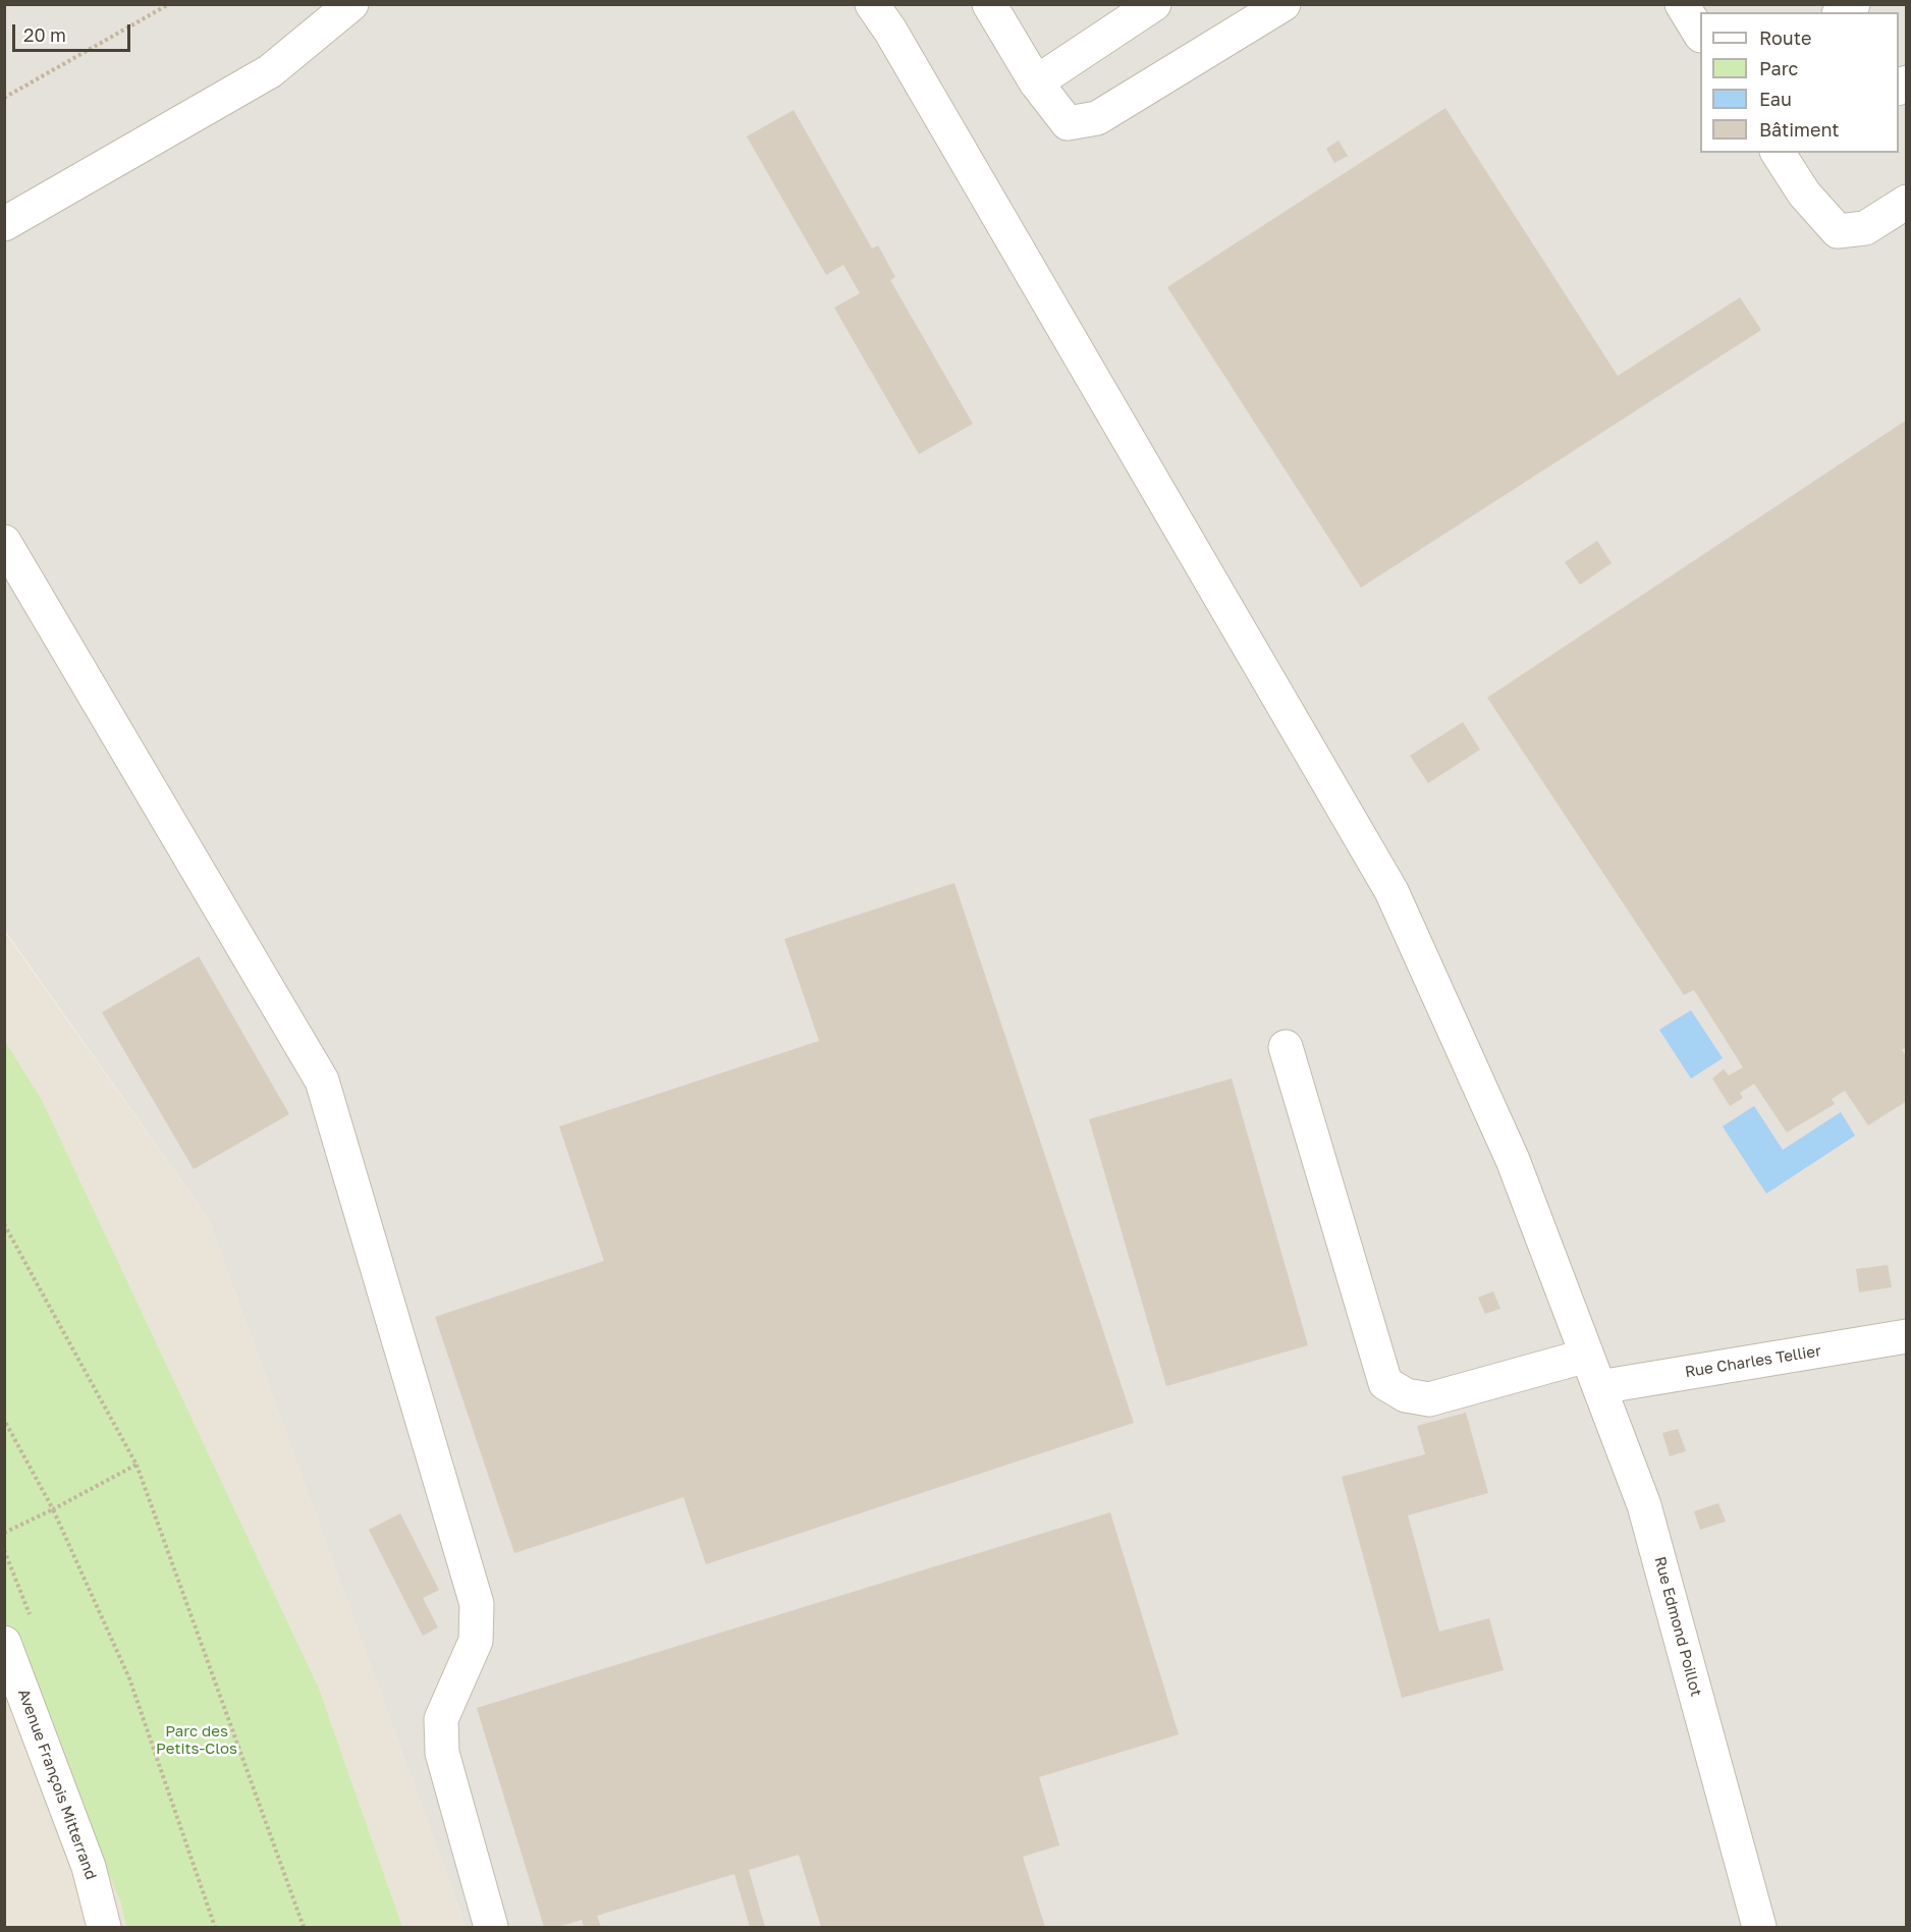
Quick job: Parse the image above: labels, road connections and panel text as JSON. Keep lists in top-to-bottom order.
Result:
{
  "streets": {
    "street": ["Rue Charles Tellier", "Rue Edmond Poillot", "Avenue François Mitterrand"]
  },
  "crossings": [
    ["Rue Charles Tellier", "Rue Edmond Poillot"]
  ],
  "parks": ["Parc des Petits-Clos"],
  "legend": [
    "Route",
    "Parc",
    "Eau",
    "Bâtiment"
  ],
  "scale_bar": "20 m"
}
